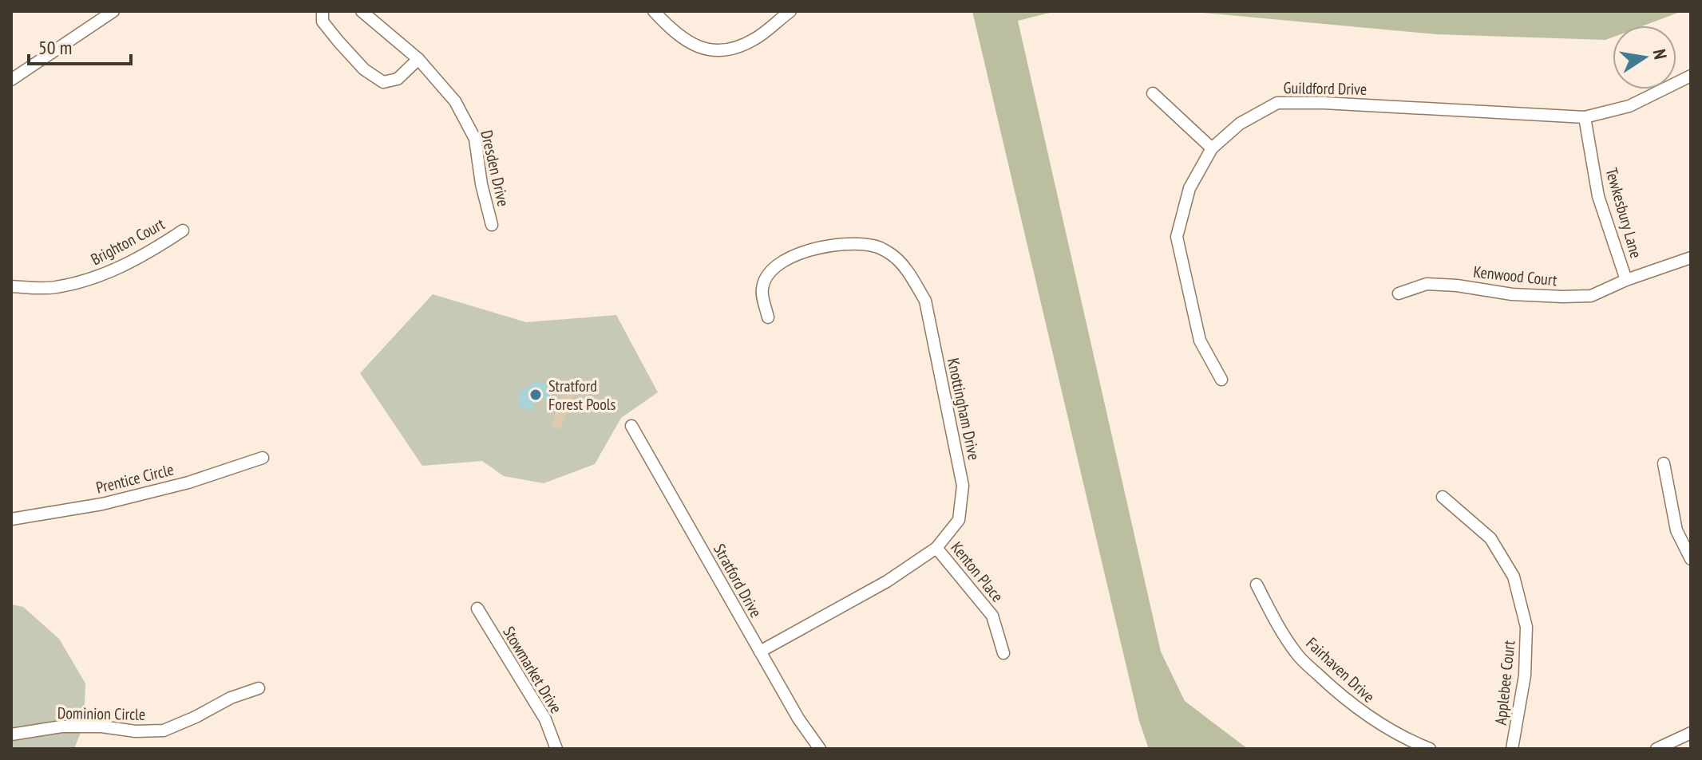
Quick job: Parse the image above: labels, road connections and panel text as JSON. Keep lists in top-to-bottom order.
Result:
{
  "streets": {
    "street": [
      "Guildford Drive",
      "Dresden Drive",
      "Tewkesbury Lane",
      "Brighton Court",
      "Kenwood Court",
      "Knottingham Drive",
      "Prentice Circle",
      "Kenton Place",
      "Stratford Drive",
      "Stowmarket Drive",
      "Fairhaven Drive",
      "Applebee Court",
      "Dominion Circle"
    ]
  },
  "crossings": [
    ["Guildford Drive", "Tewkesbury Lane"],
    ["Tewkesbury Lane", "Kenwood Court"],
    ["Knottingham Drive", "Kenton Place"],
    ["Knottingham Drive", "Stratford Drive"]
  ],
  "places": ["Stratford Forest Pools"],
  "scale_bar": "50 m",
  "north": "right"
}
